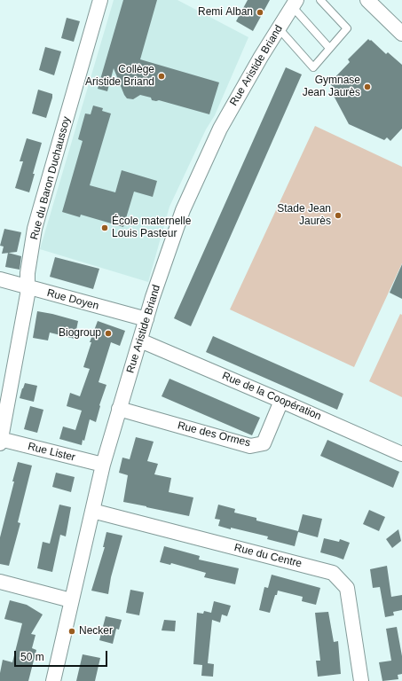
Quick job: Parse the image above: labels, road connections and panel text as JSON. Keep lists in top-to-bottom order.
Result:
{
  "streets": {
    "street": [
      "Rue Aristide Briand",
      "Rue du Baron Duchaussoy",
      "Rue Doyen",
      "Rue de la Coopération",
      "Rue des Ormes",
      "Rue Lister",
      "Rue du Centre"
    ]
  },
  "crossings": [
    ["Rue Aristide Briand", "Rue Doyen"],
    ["Rue Aristide Briand", "Rue de la Coopération"],
    ["Rue Aristide Briand", "Rue des Ormes"],
    ["Rue Aristide Briand", "Rue Lister"],
    ["Rue Aristide Briand", "Rue du Centre"],
    ["Rue du Baron Duchaussoy", "Rue Doyen"],
    ["Rue du Baron Duchaussoy", "Rue Lister"],
    ["Rue de la Coopération", "Rue des Ormes"]
  ],
  "places": [
    "Remi Alban",
    "Collège Aristide Briand",
    "Gymnase Jean Jaurès",
    "Stade Jean Jaurès",
    "École maternelle Louis Pasteur",
    "Biogroup",
    "Necker"
  ],
  "scale_bar": "50 m"
}
